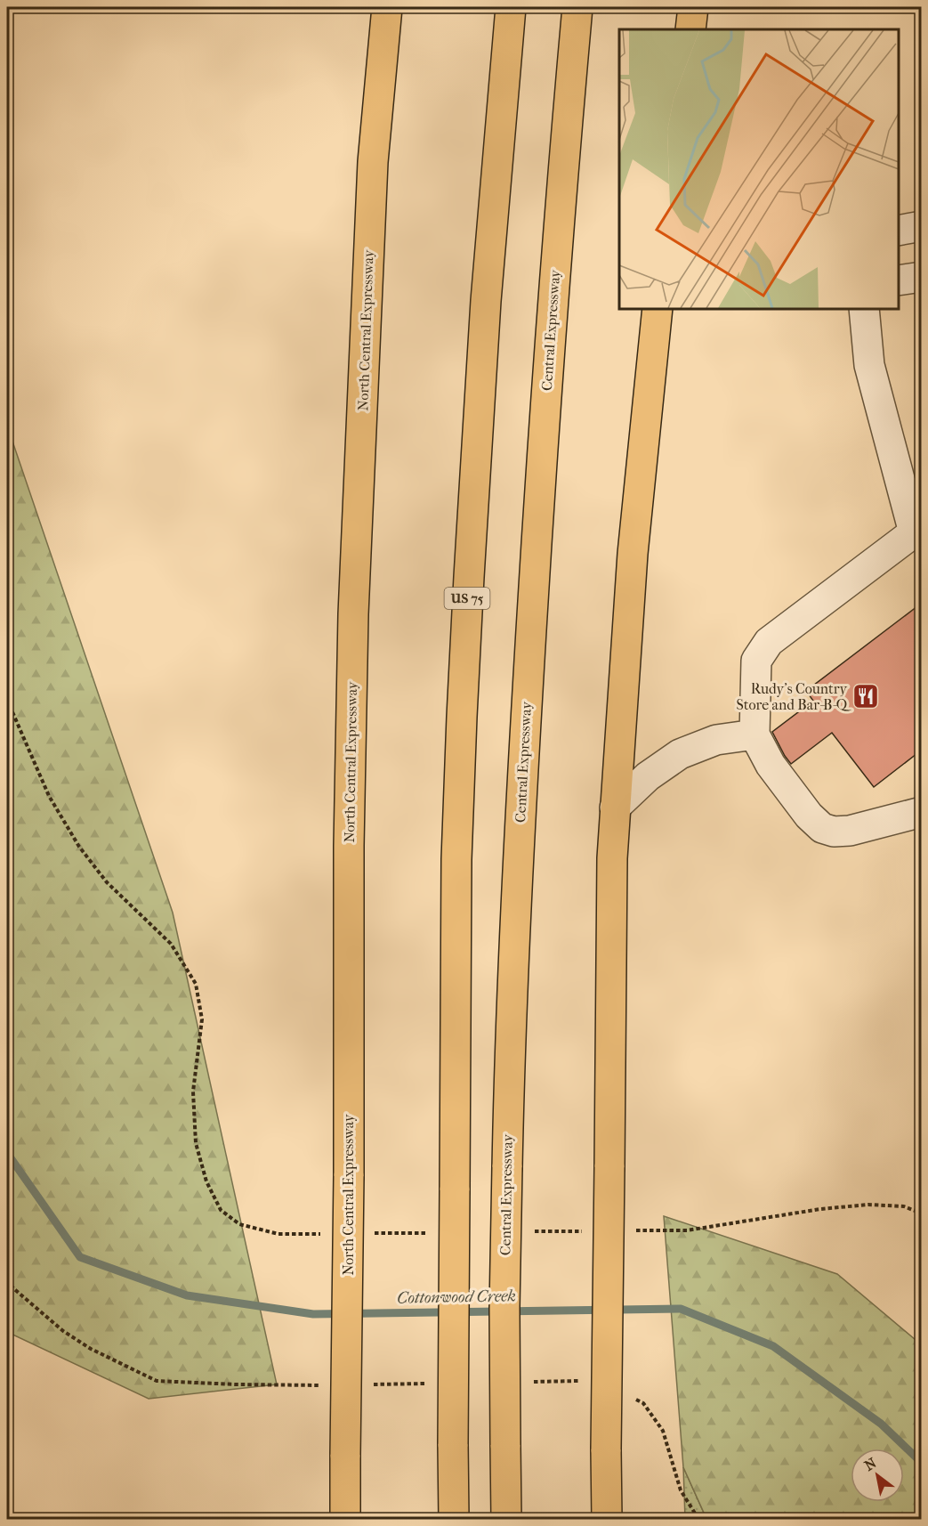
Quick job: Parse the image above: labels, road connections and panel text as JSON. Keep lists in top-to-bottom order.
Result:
{
  "streets": {
    "main road": ["North Central Expressway", "Central Expressway", "US 75"]
  },
  "water": ["Cottonwood Creek"],
  "places": {
    "restaurant": ["Rudy's Country Store and Bar-B-Q"]
  },
  "north": "top left"
}
